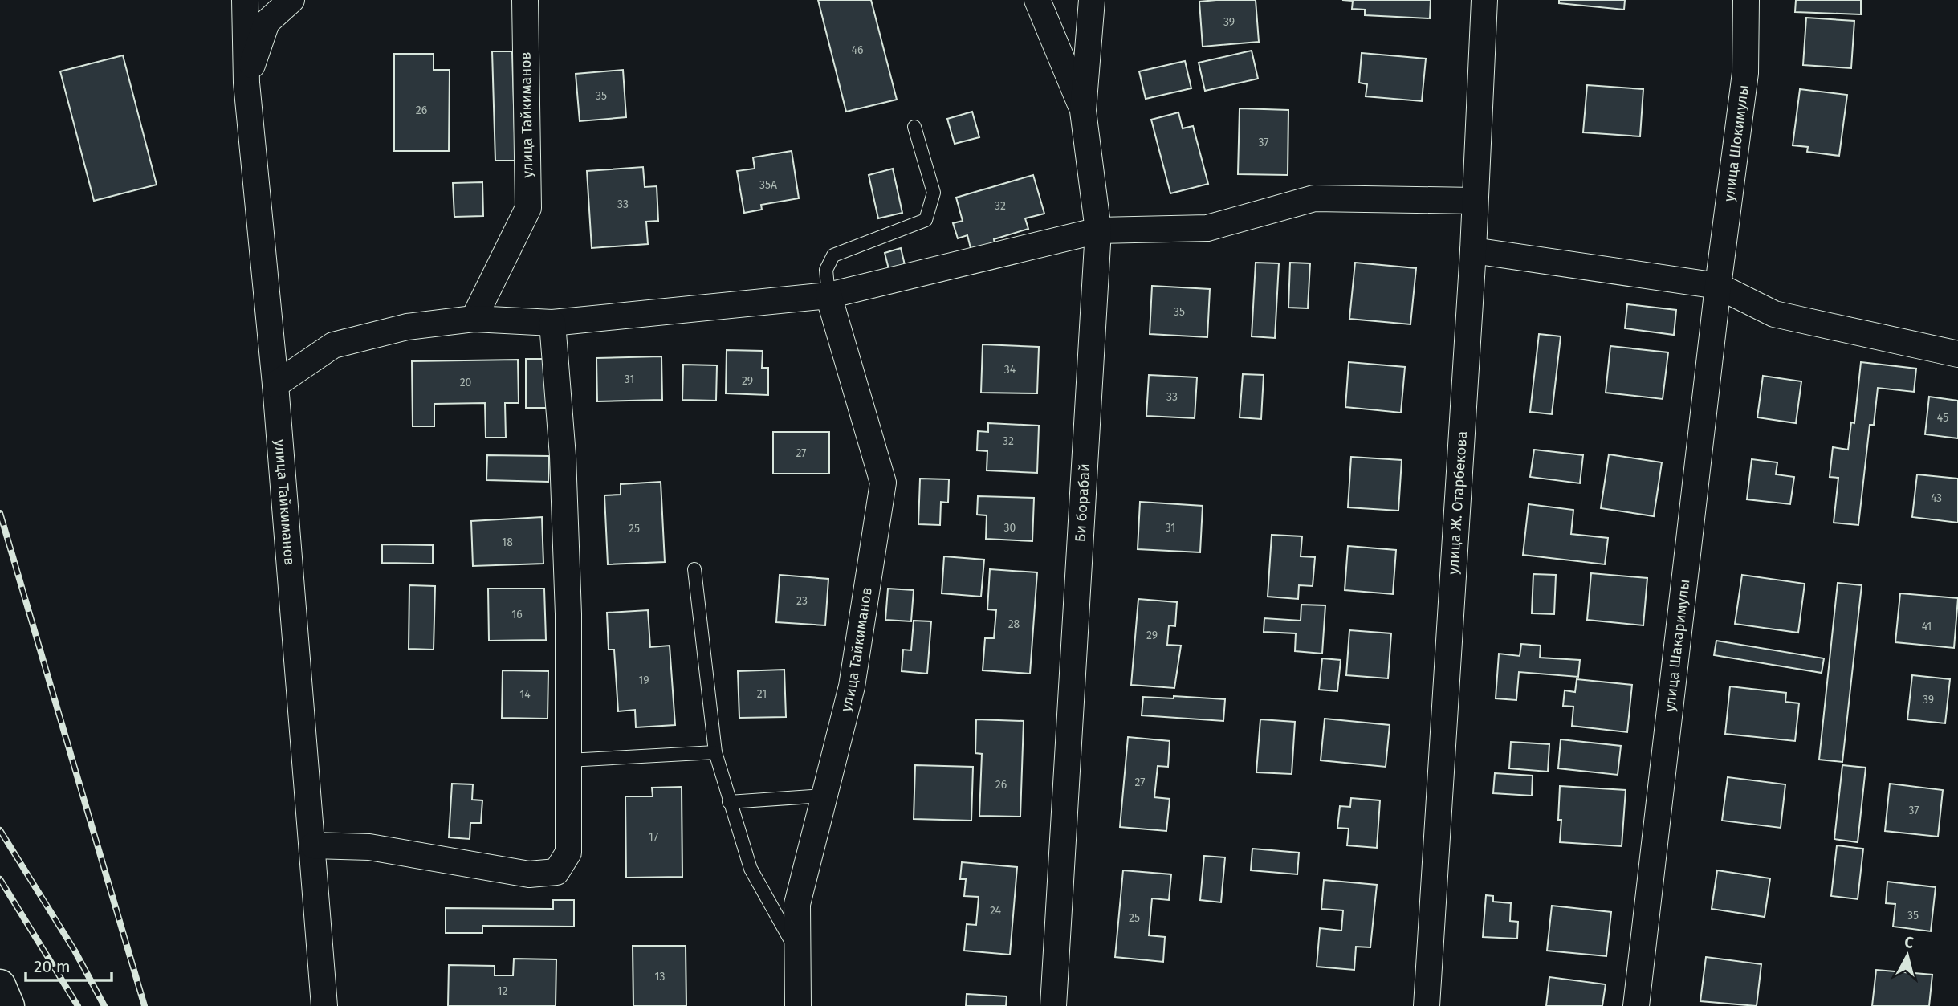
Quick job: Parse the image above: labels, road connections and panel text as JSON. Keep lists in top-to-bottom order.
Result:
{
  "streets": {
    "street": [
      "улица Тайкиманов",
      "улица Шокимулы",
      "Би борабай",
      "улица Ж. Отарбекова",
      "улица Шакаримулы"
    ]
  },
  "crossings": [
    ["улица Шокимулы", "улица Шакаримулы"]
  ],
  "house_numbers": [
    "39",
    "46",
    "35",
    "26",
    "37",
    "35A",
    "33",
    "32",
    "35",
    "34",
    "31",
    "29",
    "20",
    "33",
    "45",
    "32",
    "27",
    "43",
    "30",
    "31",
    "25",
    "18",
    "23",
    "16",
    "28",
    "41",
    "29",
    "19",
    "21",
    "14",
    "39",
    "27",
    "26",
    "37",
    "17",
    "24",
    "35",
    "25",
    "13",
    "12"
  ],
  "scale_bar": "20 m",
  "north": "top"
}
